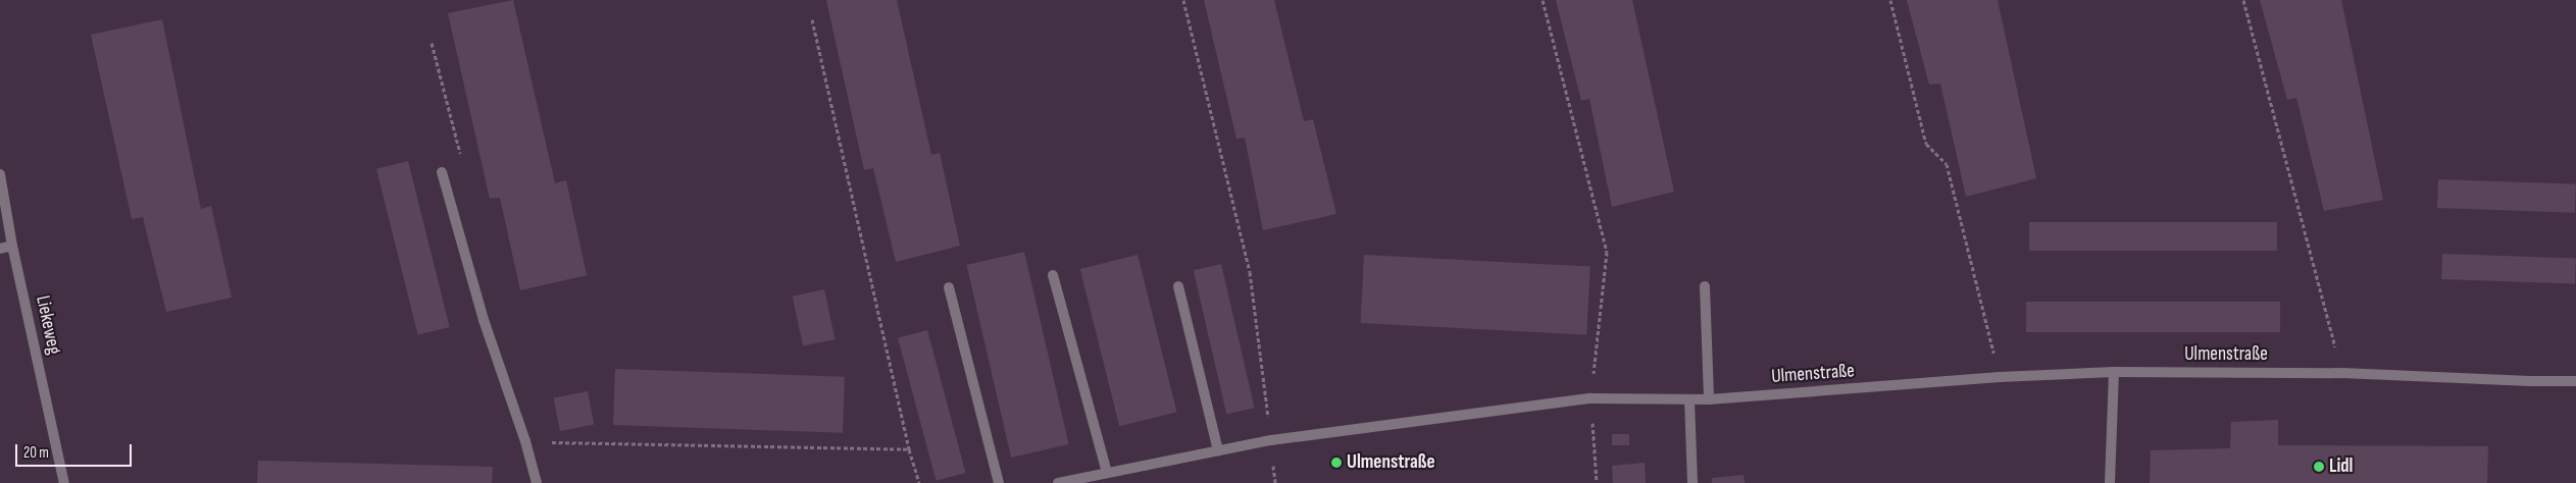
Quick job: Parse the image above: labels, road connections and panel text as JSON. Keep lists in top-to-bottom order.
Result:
{
  "streets": {
    "street": ["Liekeweg", "Ulmenstraße"]
  },
  "places": ["Ulmenstraße", "Lidl"],
  "scale_bar": "20 m"
}
